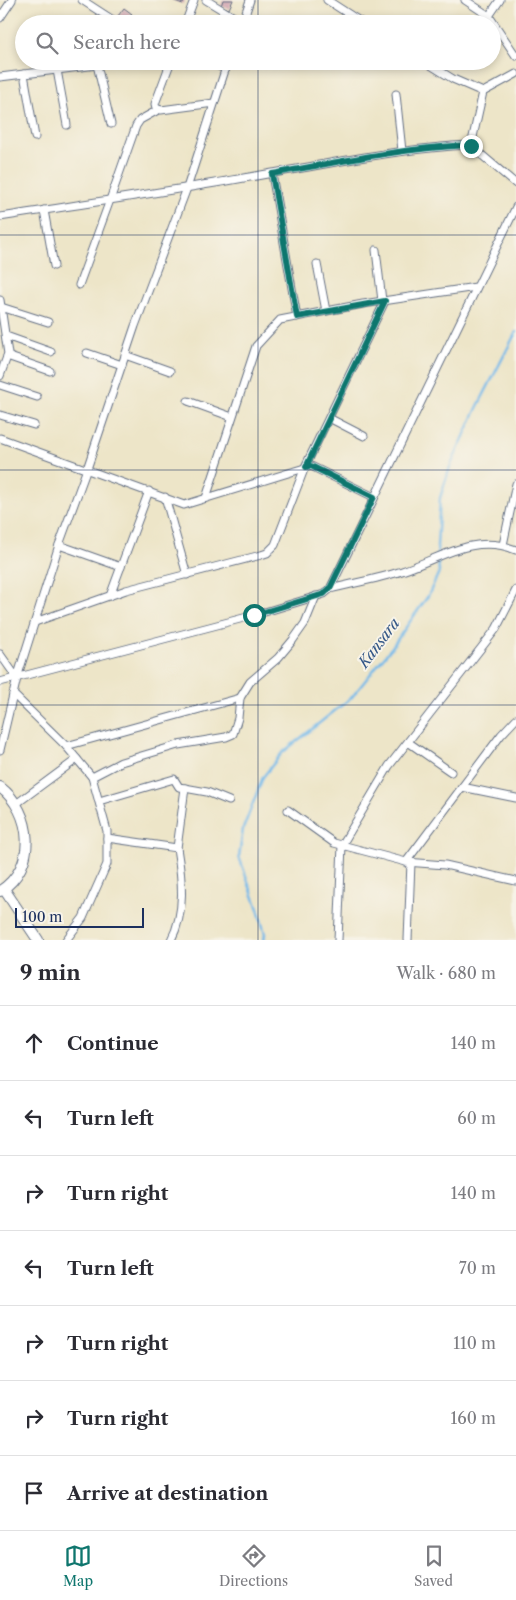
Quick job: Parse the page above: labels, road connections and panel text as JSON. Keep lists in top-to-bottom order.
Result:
{
  "water": ["Kansara"],
  "scale_bar": "100 m",
  "page": {
    "search": "Search here",
    "scale": "100 m",
    "heading": ["9 min", "Walk · 680 m"],
    "list": [
      ["Continue", "140 m"],
      ["Turn left", "60 m"],
      ["Turn right", "140 m"],
      ["Turn left", "70 m"],
      ["Turn right", "110 m"],
      ["Turn right", "160 m"],
      "Arrive at destination"
    ],
    "nav": ["Map", "Directions", "Saved"]
  }
}
